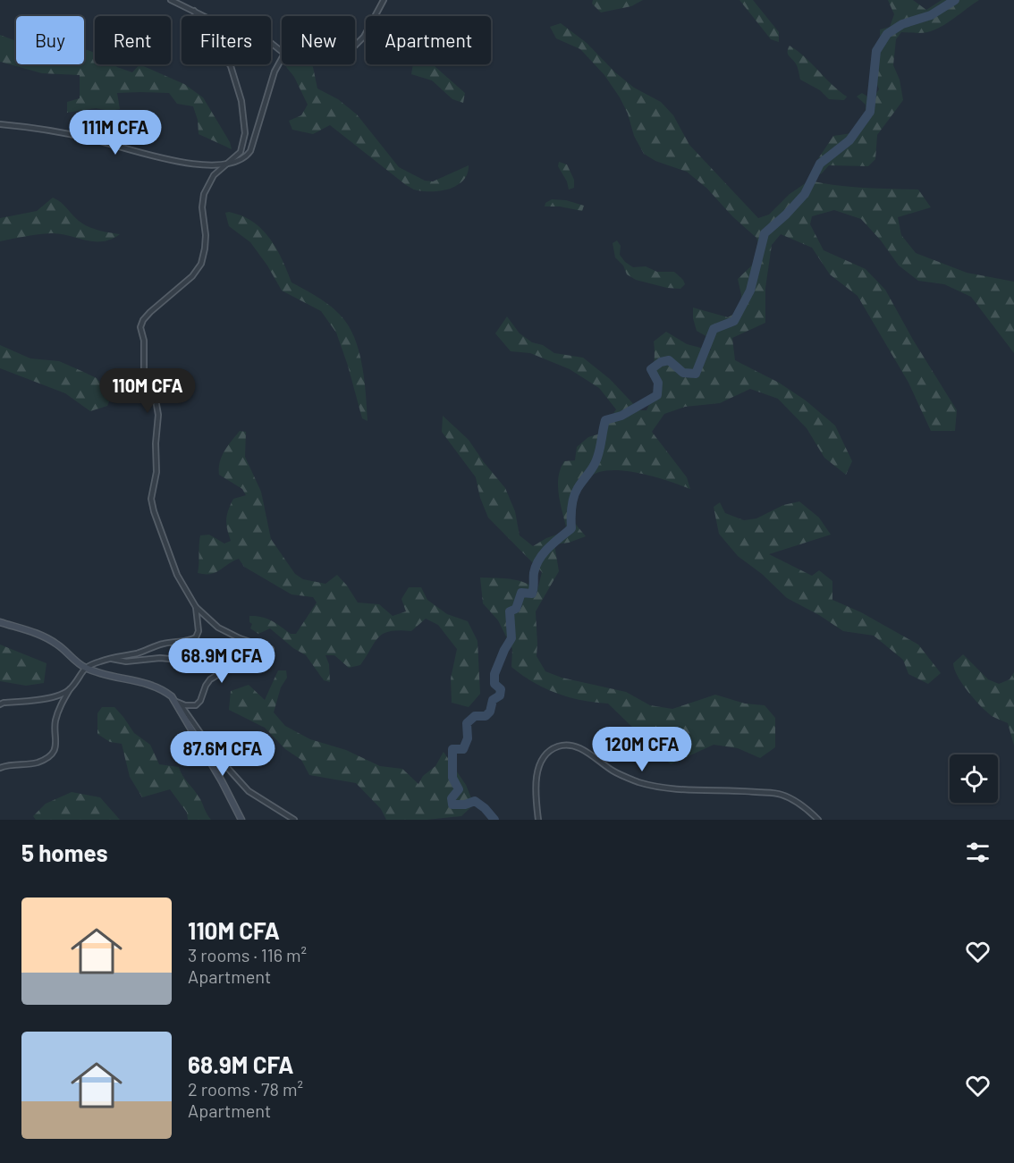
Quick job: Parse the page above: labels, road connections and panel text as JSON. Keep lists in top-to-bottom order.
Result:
{
  "page": {
    "chip": [
      "Buy",
      "Rent",
      "Filters",
      "New",
      "Apartment"
    ],
    "price": [
      "111M CFA",
      "110M CFA",
      "68.9M CFA",
      "120M CFA",
      "87.6M CFA"
    ],
    "heading": "5 homes",
    "list": [
      {
        "name": "110M CFA",
        "note": "3 rooms · 116 m² · Apartment"
      },
      {
        "name": "68.9M CFA",
        "note": "2 rooms · 78 m² · Apartment"
      }
    ]
  }
}
